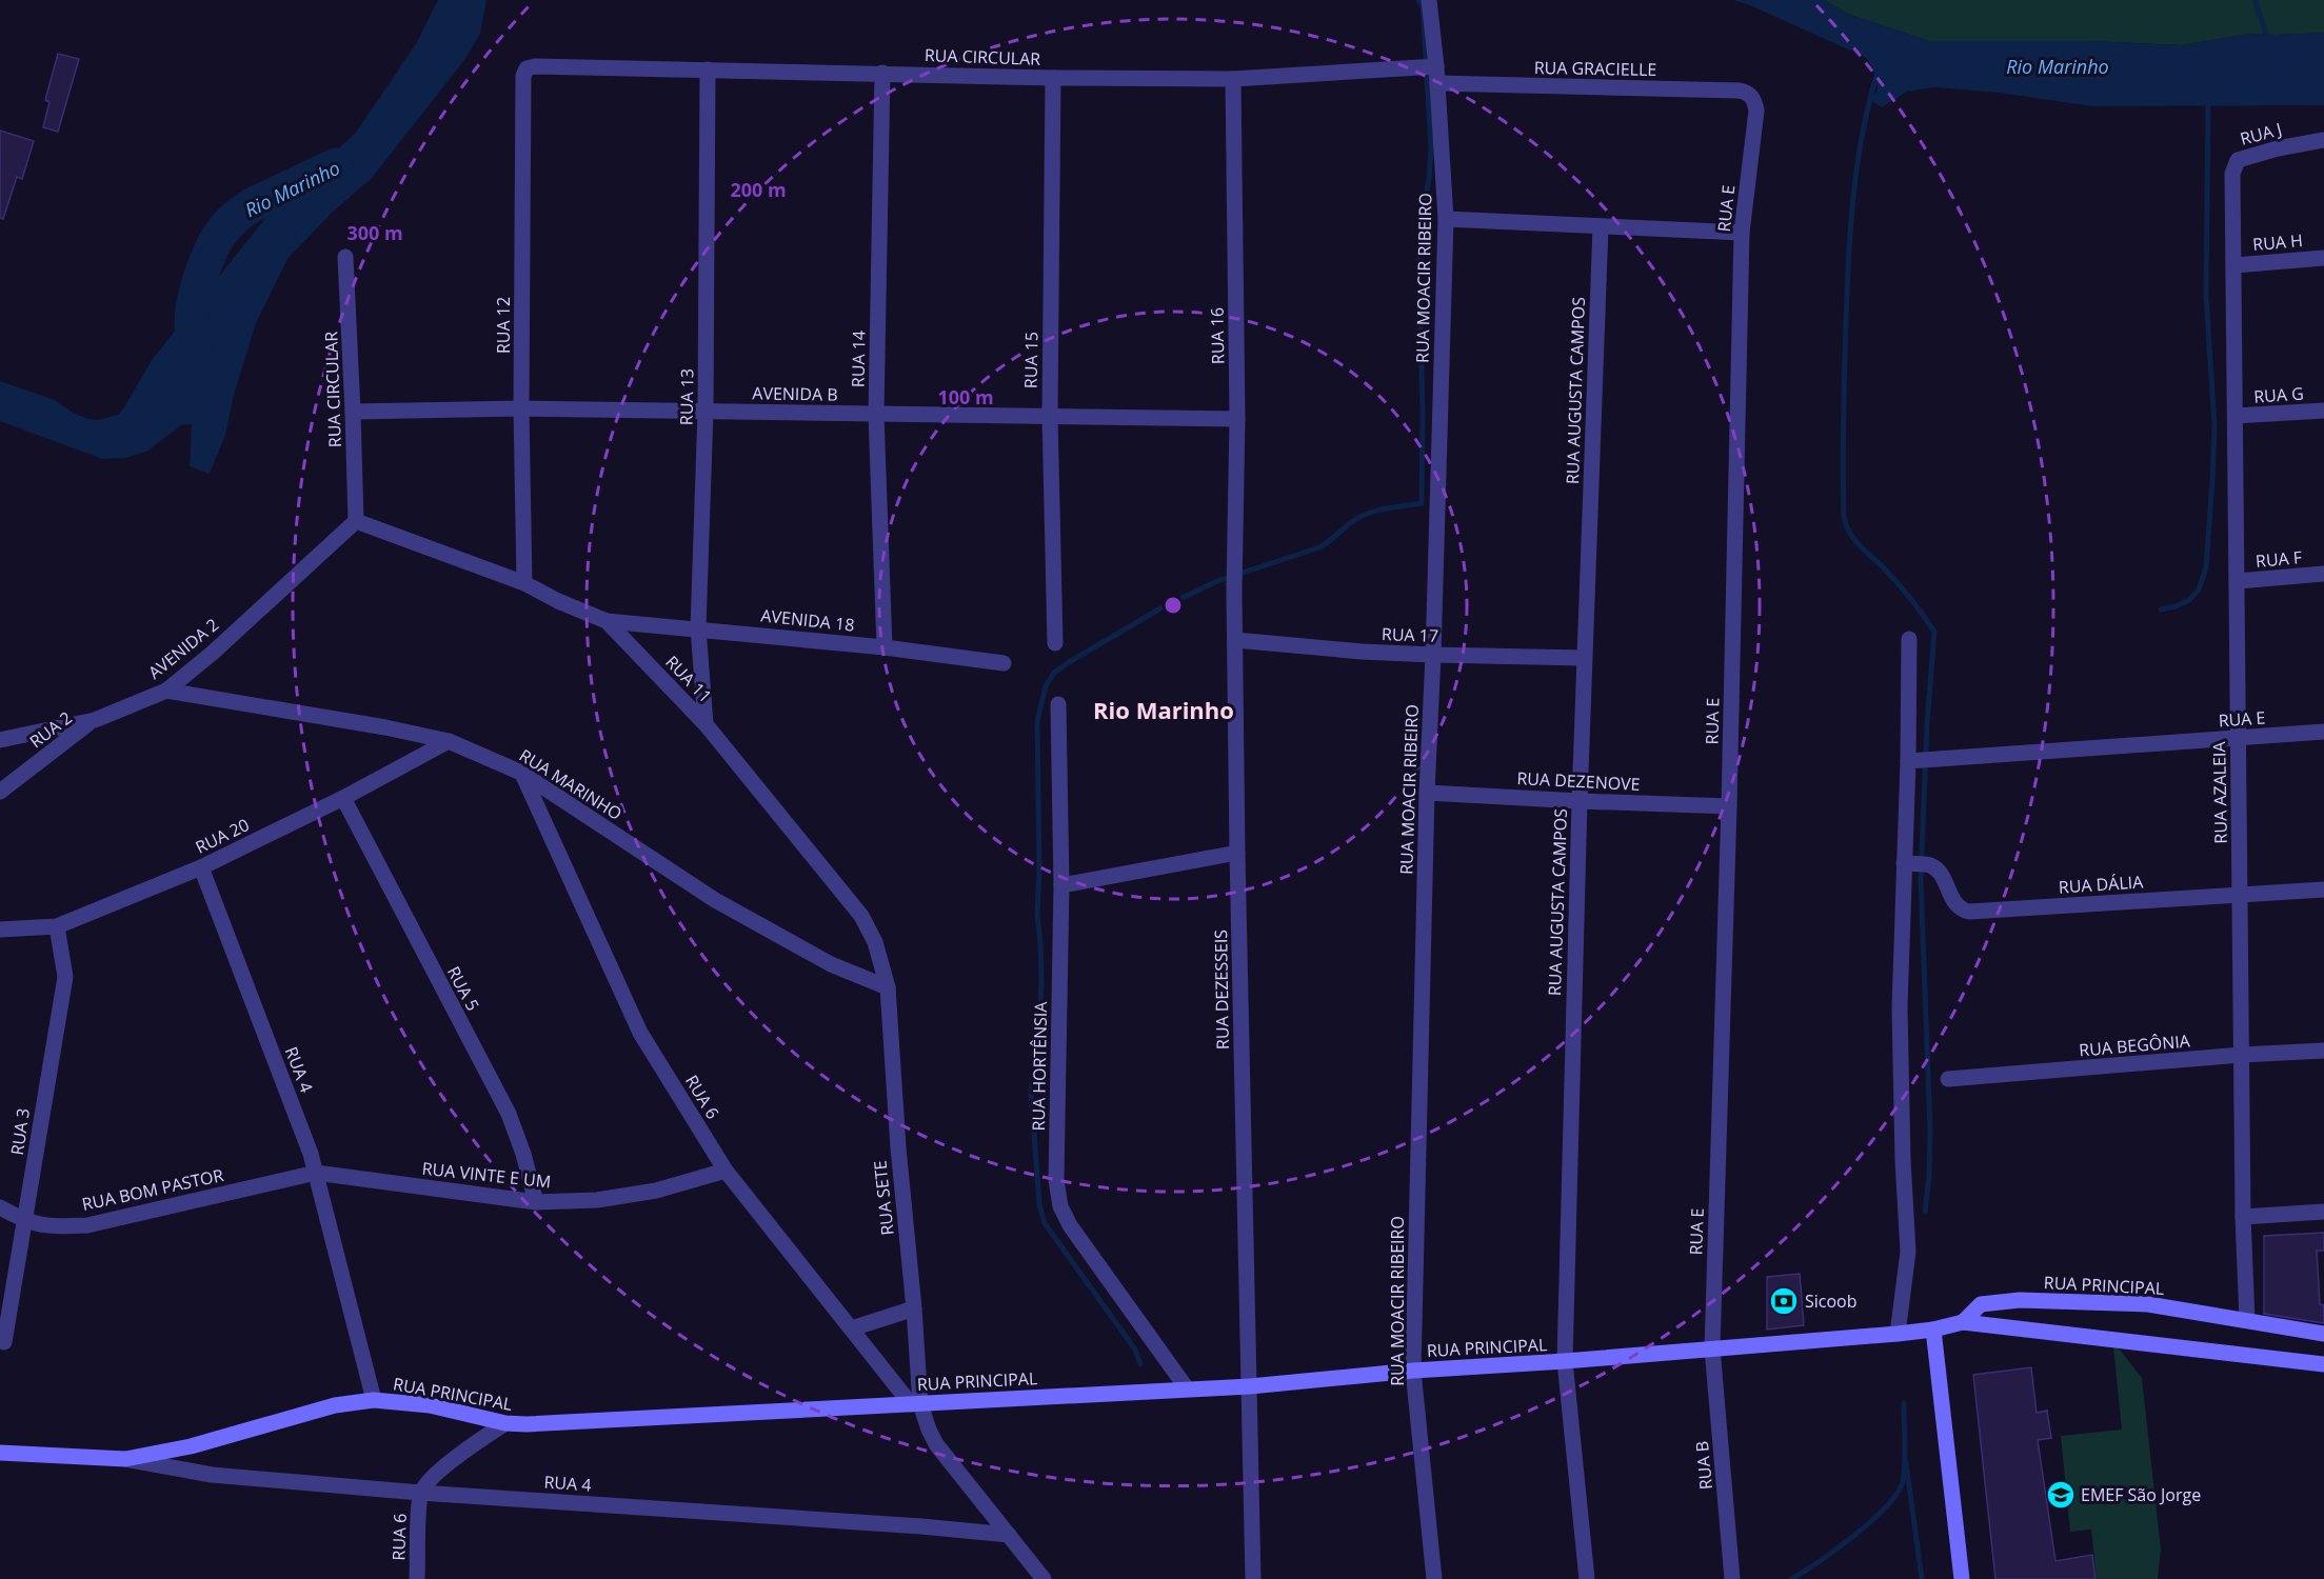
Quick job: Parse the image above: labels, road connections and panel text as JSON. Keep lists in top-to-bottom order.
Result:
{
  "streets": {
    "main road": ["RUA PRINCIPAL"],
    "street": [
      "RUA CIRCULAR",
      "RUA GRACIELLE",
      "RUA J",
      "RUA E",
      "RUA H",
      "RUA MOACIR RIBEIRO",
      "RUA 12",
      "RUA 16",
      "RUA 14",
      "RUA 15",
      "RUA AUGUSTA CAMPOS",
      "AVENIDA B",
      "RUA G",
      "RUA 13",
      "RUA F",
      "AVENIDA 18",
      "RUA 17",
      "AVENIDA 2",
      "RUA 11",
      "RUA 2",
      "RUA DEZENOVE",
      "RUA MARINHO",
      "RUA AZALEIA",
      "RUA 20",
      "RUA DÁLIA",
      "RUA 5",
      "RUA DEZESSEIS",
      "RUA BEGÔNIA",
      "RUA HORTÊNSIA",
      "RUA 4",
      "RUA 6",
      "RUA 3",
      "RUA VINTE E UM",
      "RUA BOM PASTOR",
      "RUA SETE",
      "RUA B"
    ]
  },
  "crossings": [
    ["RUA CIRCULAR", "RUA MOACIR RIBEIRO"],
    ["RUA CIRCULAR", "RUA 12"],
    ["RUA CIRCULAR", "RUA 16"],
    ["RUA CIRCULAR", "RUA 14"],
    ["RUA CIRCULAR", "RUA 15"],
    ["RUA CIRCULAR", "AVENIDA B"],
    ["RUA CIRCULAR", "RUA 13"],
    ["RUA CIRCULAR", "AVENIDA 2"],
    ["RUA CIRCULAR", "RUA 11"],
    ["RUA GRACIELLE", "RUA E"],
    ["RUA GRACIELLE", "RUA MOACIR RIBEIRO"],
    ["RUA J", "RUA H"],
    ["RUA J", "RUA AZALEIA"],
    ["RUA E", "RUA DEZENOVE"],
    ["RUA E", "RUA AZALEIA"],
    ["RUA E", "RUA PRINCIPAL"],
    ["RUA E", "RUA B"],
    ["RUA H", "RUA AZALEIA"],
    ["RUA MOACIR RIBEIRO", "RUA 17"],
    ["RUA MOACIR RIBEIRO", "RUA DEZENOVE"],
    ["RUA MOACIR RIBEIRO", "RUA PRINCIPAL"],
    ["RUA 12", "AVENIDA B"],
    ["RUA 12", "RUA 11"],
    ["RUA 16", "AVENIDA B"],
    ["RUA 16", "RUA DEZESSEIS"],
    ["RUA 14", "AVENIDA B"],
    ["RUA 14", "AVENIDA 18"],
    ["RUA 15", "AVENIDA B"],
    ["RUA AUGUSTA CAMPOS", "RUA 17"],
    ["RUA AUGUSTA CAMPOS", "RUA DEZENOVE"],
    ["RUA AUGUSTA CAMPOS", "RUA PRINCIPAL"],
    ["AVENIDA B", "RUA 13"],
    ["RUA G", "RUA AZALEIA"],
    ["RUA 13", "AVENIDA 18"],
    ["RUA 13", "RUA 11"],
    ["RUA F", "RUA AZALEIA"],
    ["AVENIDA 18", "RUA 11"],
    ["RUA 17", "RUA DEZESSEIS"],
    ["AVENIDA 2", "RUA 11"],
    ["AVENIDA 2", "RUA 2"],
    ["AVENIDA 2", "RUA MARINHO"],
    ["RUA 11", "RUA MARINHO"],
    ["RUA 11", "RUA SETE"],
    ["RUA MARINHO", "RUA 20"],
    ["RUA MARINHO", "RUA 6"],
    ["RUA MARINHO", "RUA SETE"],
    ["RUA AZALEIA", "RUA DÁLIA"],
    ["RUA AZALEIA", "RUA BEGÔNIA"],
    ["RUA AZALEIA", "RUA PRINCIPAL"],
    ["RUA 20", "RUA 5"],
    ["RUA 20", "RUA 4"],
    ["RUA 20", "RUA 3"],
    ["RUA 5", "RUA VINTE E UM"],
    ["RUA DEZESSEIS", "RUA PRINCIPAL"],
    ["RUA HORTÊNSIA", "RUA PRINCIPAL"],
    ["RUA 4", "RUA 6"],
    ["RUA 4", "RUA VINTE E UM"],
    ["RUA 4", "RUA BOM PASTOR"],
    ["RUA 4", "RUA PRINCIPAL"],
    ["RUA 6", "RUA VINTE E UM"],
    ["RUA 6", "RUA SETE"],
    ["RUA 6", "RUA PRINCIPAL"],
    ["RUA 3", "RUA BOM PASTOR"],
    ["RUA VINTE E UM", "RUA BOM PASTOR"],
    ["RUA SETE", "RUA PRINCIPAL"],
    ["RUA PRINCIPAL", "RUA B"]
  ],
  "districts": ["Rio Marinho"],
  "water": ["Rio Marinho"],
  "places": {
    "bank": ["Sicoob"],
    "school or university": ["EMEF São Jorge"]
  },
  "rings": ["200 m", "300 m", "100 m"]
}
